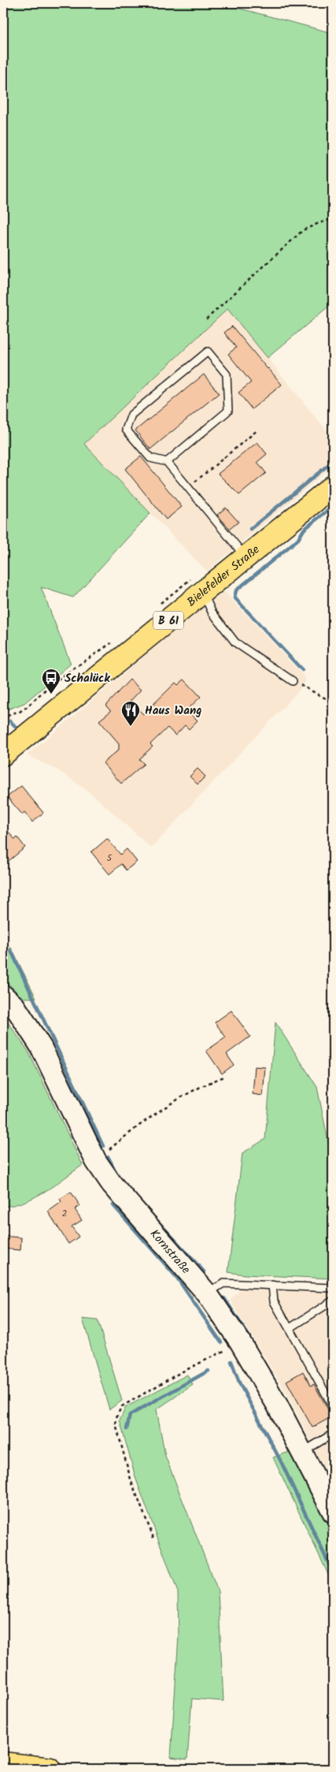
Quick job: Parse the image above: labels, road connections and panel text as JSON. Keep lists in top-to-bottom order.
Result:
{
  "streets": {
    "main road": ["Bielefelder Straße", "B 61"],
    "street": ["Kornstraße"]
  },
  "places": {
    "bus stop": ["Schalück"],
    "restaurant": ["Haus Wang"]
  },
  "house_numbers": ["5", "2"]
}
